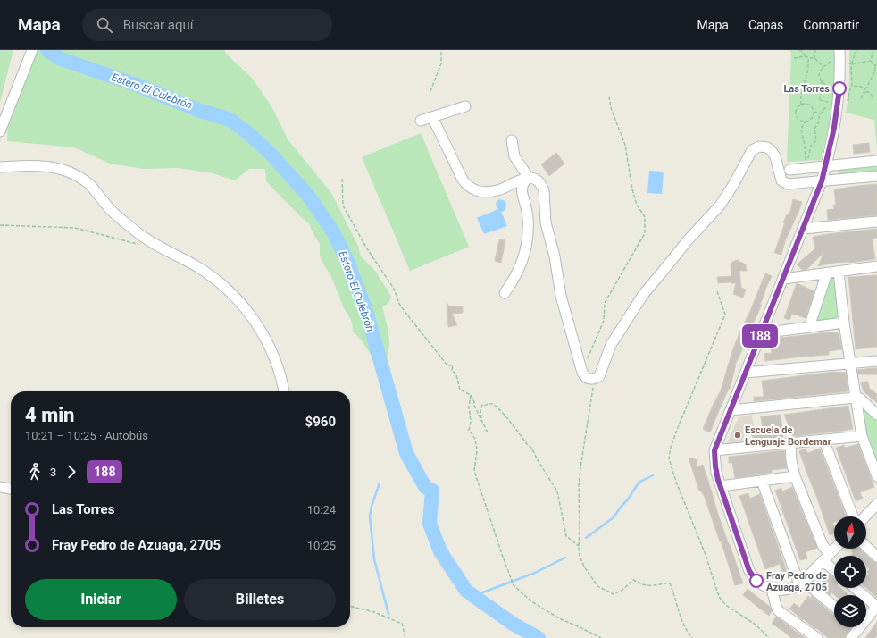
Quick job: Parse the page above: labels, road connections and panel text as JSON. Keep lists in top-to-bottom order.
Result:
{
  "water": ["Estero El Culebrón"],
  "places": ["Las Torres", "Escuela de Lenguaje Bordemar", "Fray Pedro de Azuaga, 2705"],
  "lines": ["bus line 188"],
  "north": "top",
  "page": {
    "header": "Mapa",
    "search": "Buscar aquí",
    "nav": ["Mapa", "Capas", "Compartir"],
    "on_map": "188",
    "heading": ["4 min", "10:21 – 10:25 · Autobús", "$960"],
    "legs": ["3", "188"],
    "list": [
      {
        "name": "Las Torres",
        "value": "10:24"
      },
      {
        "name": "Fray Pedro de Azuaga, 2705",
        "value": "10:25"
      }
    ],
    "buttons": ["Iniciar", "Billetes"]
  }
}
